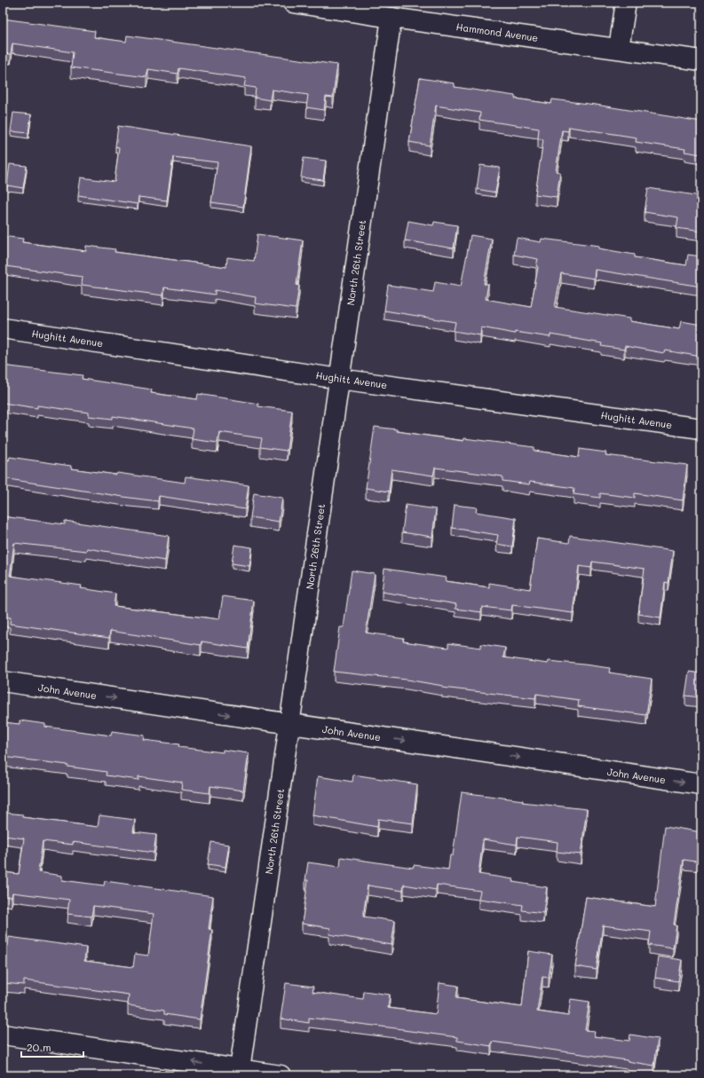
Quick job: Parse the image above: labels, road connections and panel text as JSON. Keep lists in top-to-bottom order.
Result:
{
  "streets": {
    "street": [
      "Hammond Avenue",
      "North 26th Street",
      "Hughitt Avenue",
      "John Avenue"
    ]
  },
  "crossings": [
    ["Hammond Avenue", "North 26th Street"],
    ["North 26th Street", "Hughitt Avenue"],
    ["North 26th Street", "John Avenue"]
  ],
  "one_way": ["John Avenue"],
  "scale_bar": "20 m"
}
